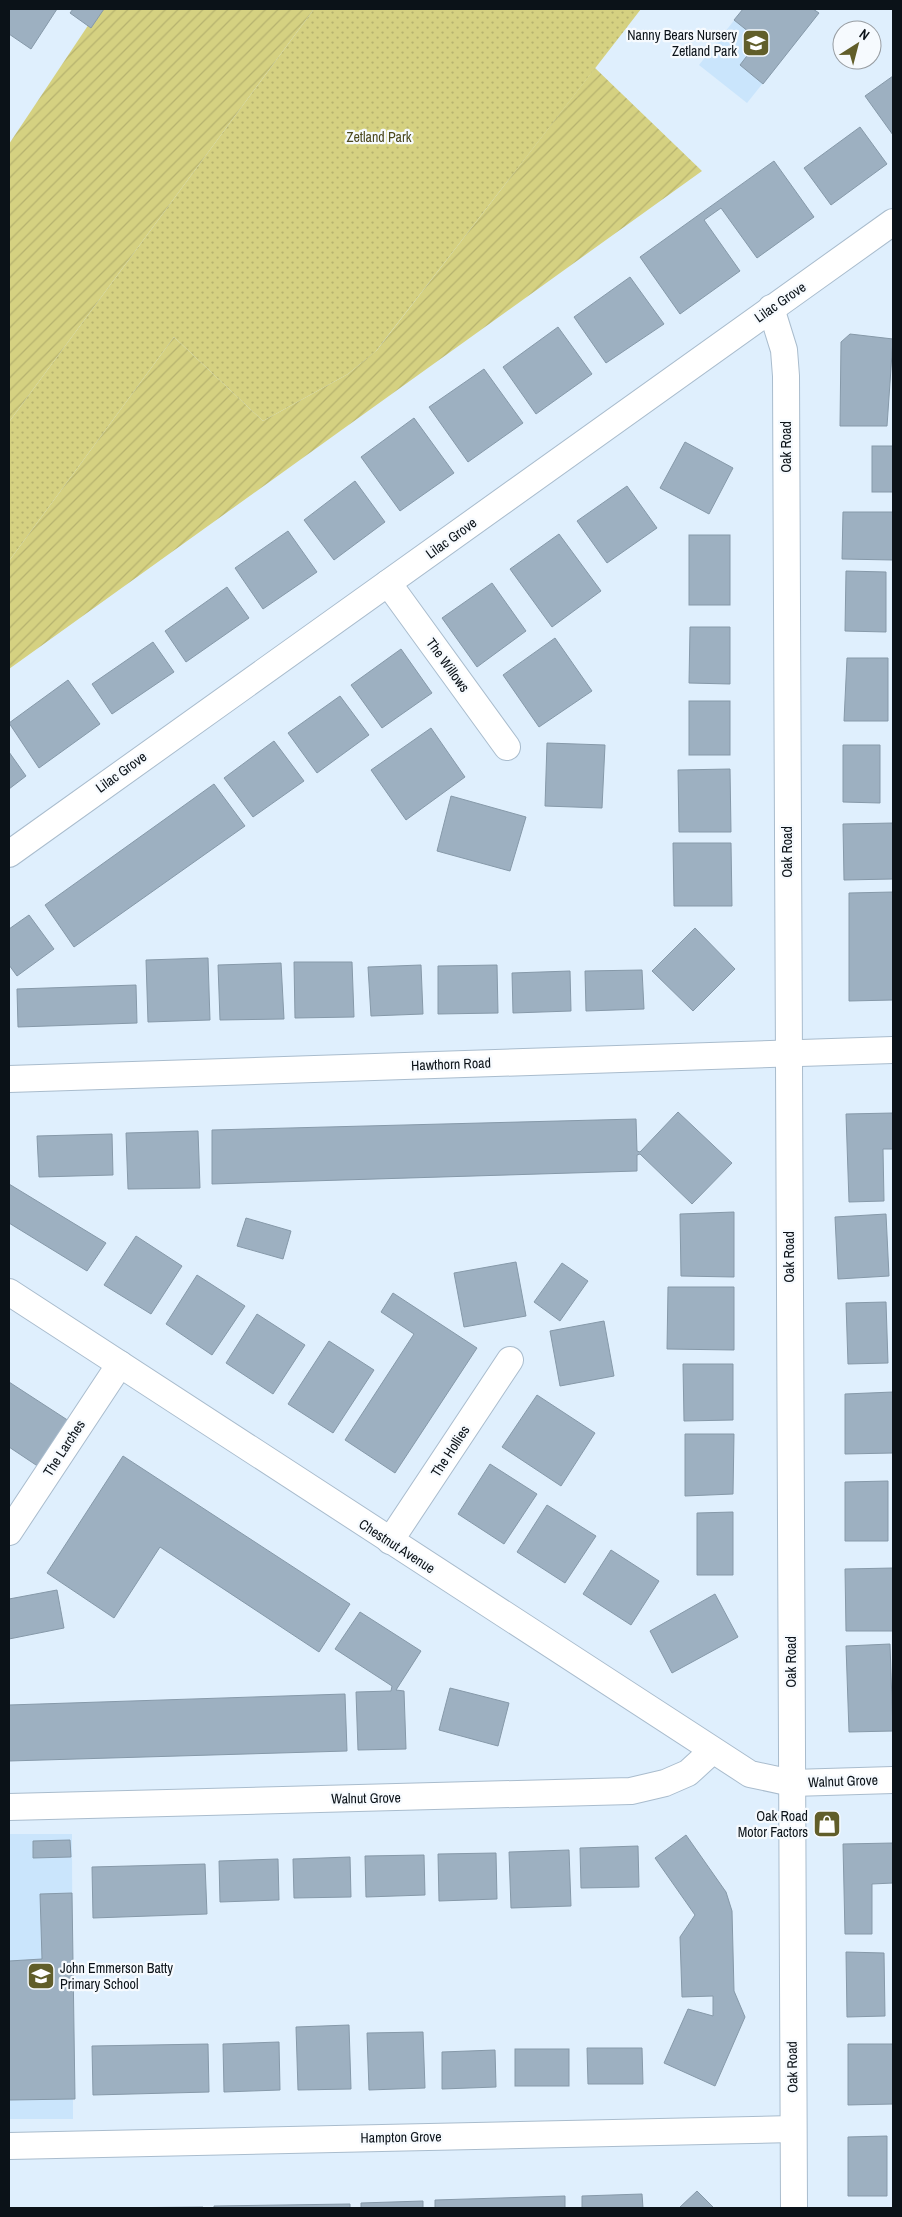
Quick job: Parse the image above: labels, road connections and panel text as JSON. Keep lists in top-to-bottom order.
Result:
{
  "streets": {
    "street": [
      "Lilac Grove",
      "Oak Road",
      "The Willows",
      "Hawthorn Road",
      "The Larches",
      "The Hollies",
      "Chestnut Avenue",
      "Walnut Grove",
      "Hampton Grove"
    ]
  },
  "crossings": [
    ["Lilac Grove", "Oak Road"],
    ["Lilac Grove", "The Willows"],
    ["Oak Road", "Hawthorn Road"],
    ["Oak Road", "Chestnut Avenue"],
    ["Oak Road", "Walnut Grove"],
    ["Oak Road", "Hampton Grove"],
    ["The Larches", "Chestnut Avenue"],
    ["The Hollies", "Chestnut Avenue"],
    ["Chestnut Avenue", "Walnut Grove"]
  ],
  "parks": ["Zetland Park"],
  "places": {
    "school or university": ["Nanny Bears Nursery Zetland Park", "John Emmerson Batty Primary School"],
    "shop": ["Oak Road Motor Factors"]
  },
  "north": "top right"
}
